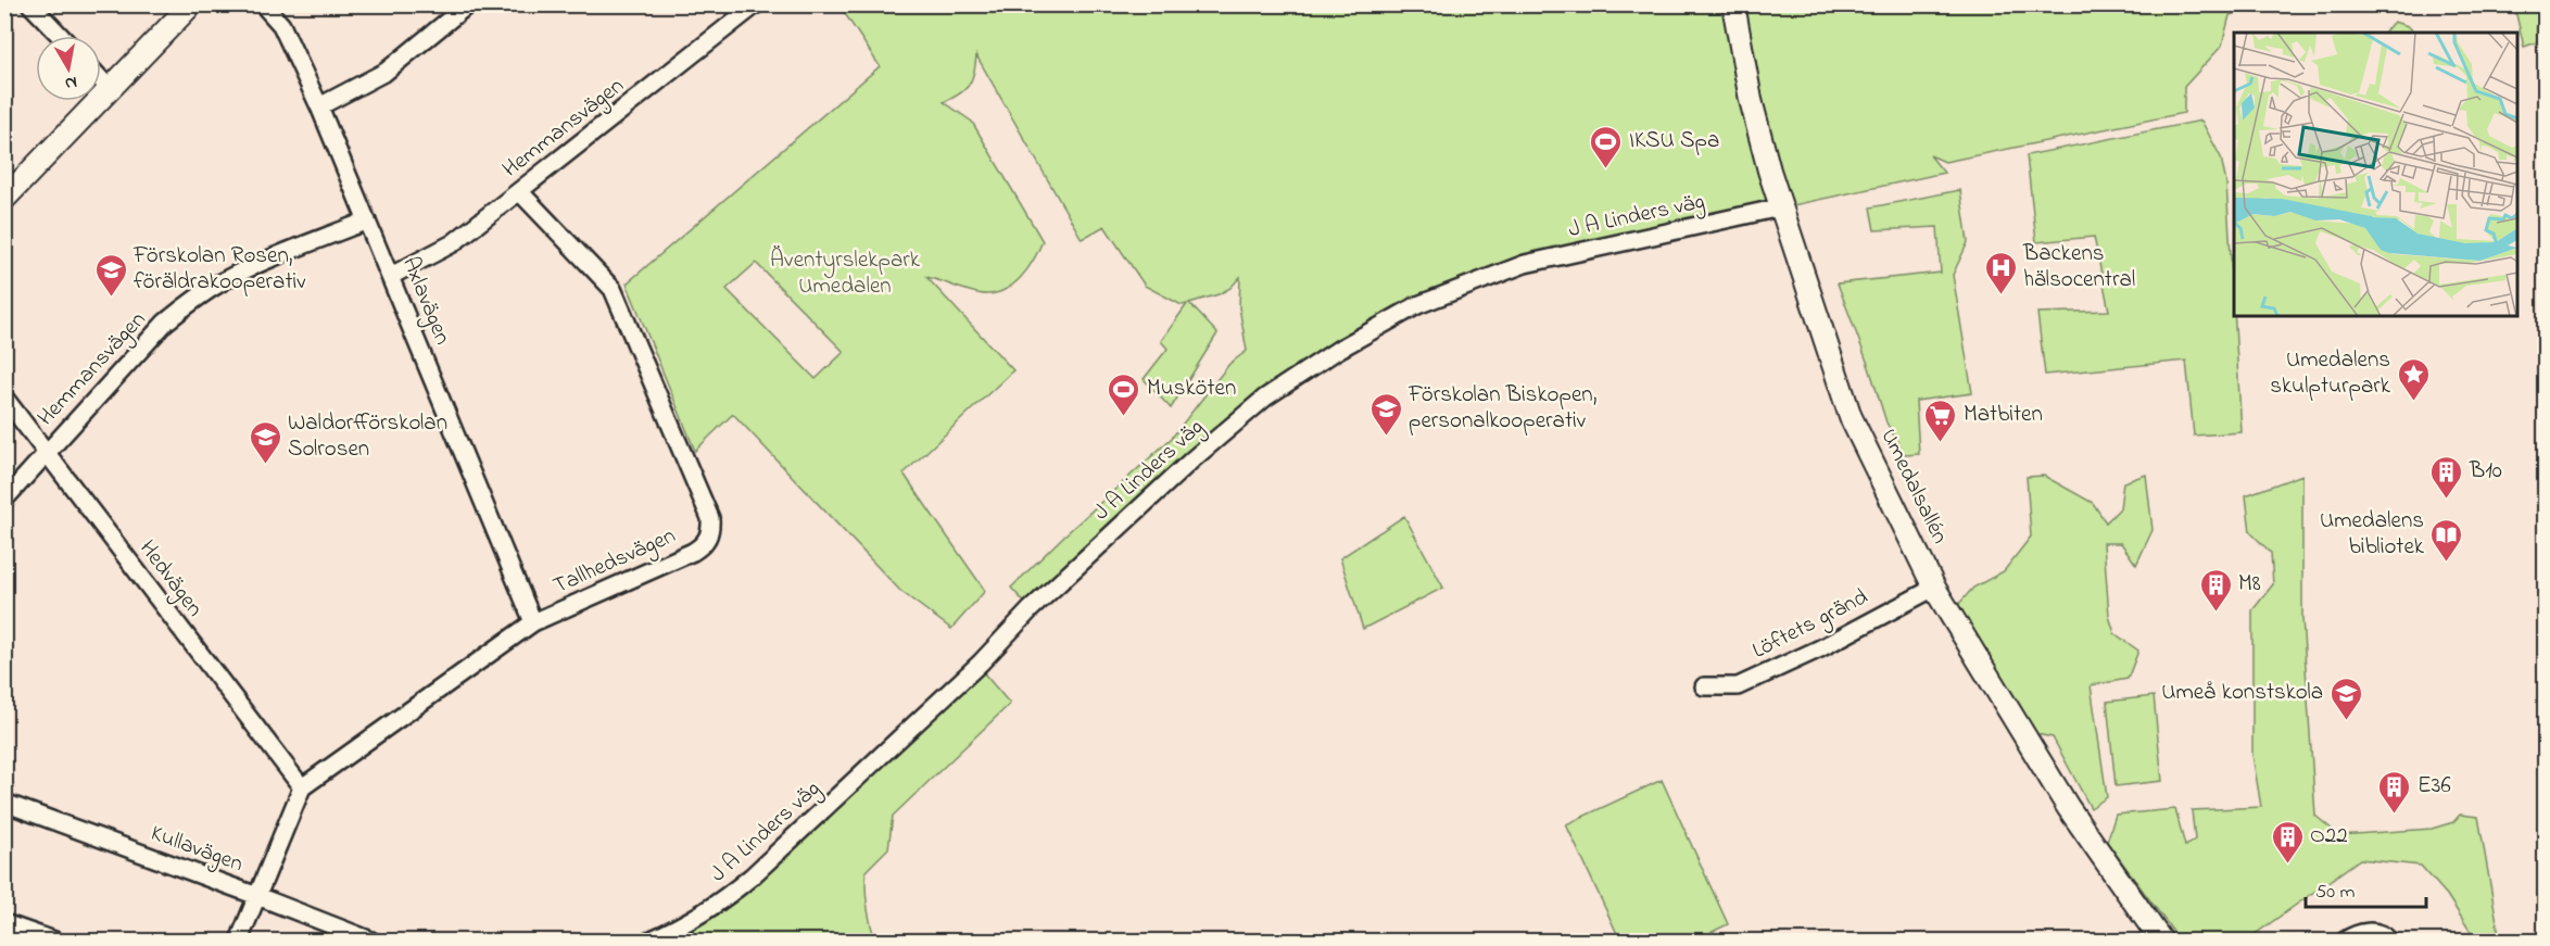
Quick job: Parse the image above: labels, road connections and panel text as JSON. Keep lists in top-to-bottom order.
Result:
{
  "streets": {
    "street": [
      "Hemmansvägen",
      "J A Linders väg",
      "Axlavägen",
      "Umedalsallén",
      "Tallhedsvägen",
      "Hedvägen",
      "Löftets gränd",
      "Kullavägen"
    ]
  },
  "crossings": [
    ["Hemmansvägen", "Axlavägen"],
    ["Hemmansvägen", "Tallhedsvägen"],
    ["Hemmansvägen", "Hedvägen"],
    ["J A Linders väg", "Umedalsallén"],
    ["Axlavägen", "Tallhedsvägen"],
    ["Umedalsallén", "Löftets gränd"],
    ["Tallhedsvägen", "Hedvägen"]
  ],
  "parks": ["Äventyrslekpark Umedalen"],
  "places": {
    "sports": ["IKSU Spa", "Musköten"],
    "hospital": ["Backens hälsocentral"],
    "school or university": [
      "Förskolan Rosen, föräldrakooperativ",
      "Förskolan Biskopen, personalkooperativ",
      "Waldorfförskolan Solrosen",
      "Umeå konstskola"
    ],
    "place": ["Umedalens skulpturpark"],
    "supermarket": ["Matbiten"],
    "building": [
      "B10",
      "M8",
      "E36",
      "O22"
    ],
    "library": ["Umedalens bibliotek"]
  },
  "scale_bar": "50 m",
  "north": "bottom"
}
